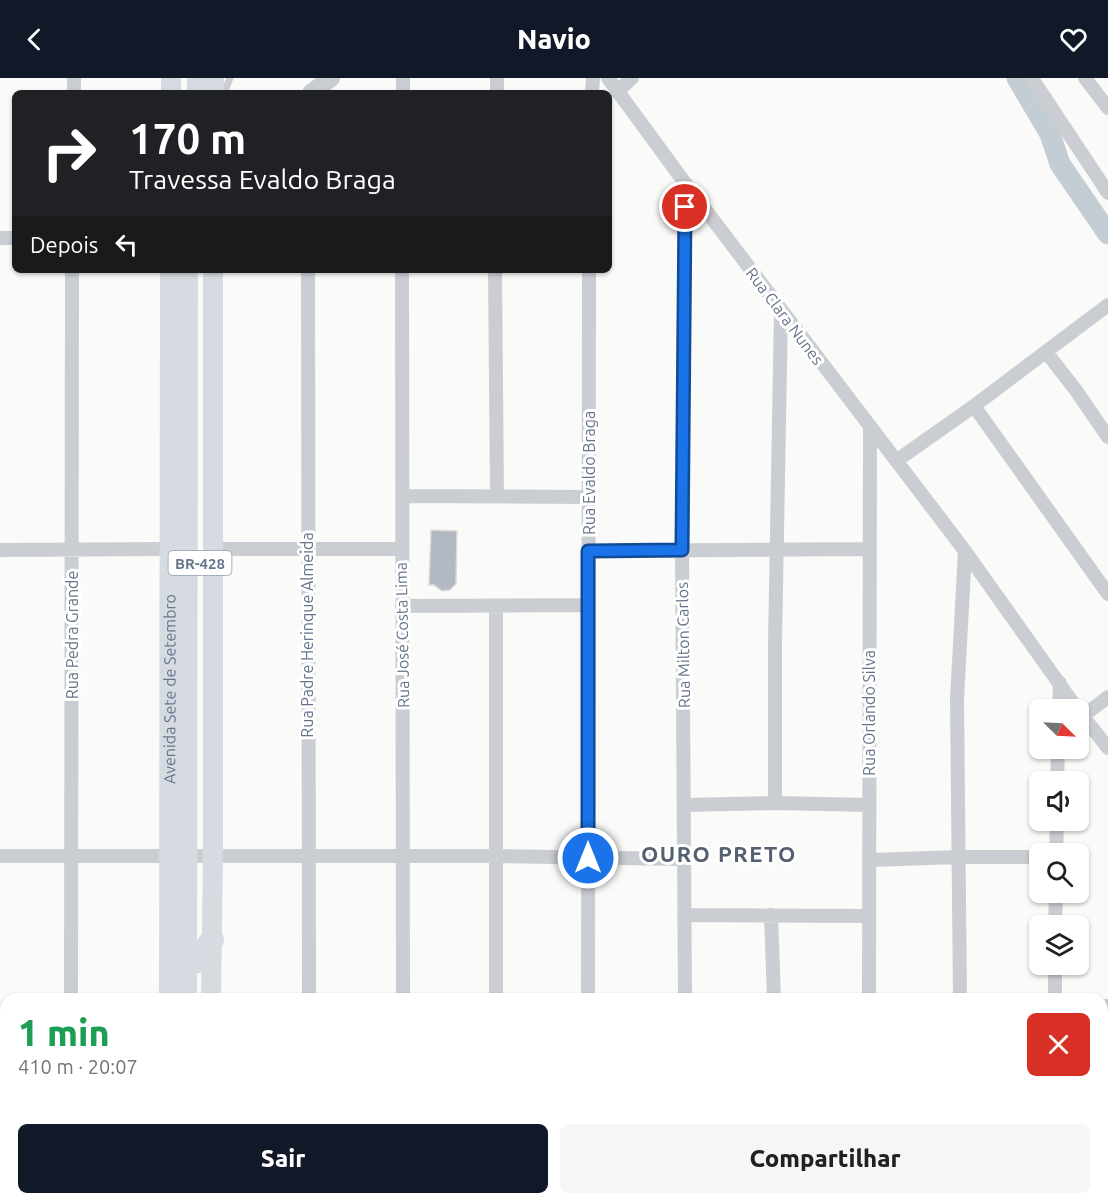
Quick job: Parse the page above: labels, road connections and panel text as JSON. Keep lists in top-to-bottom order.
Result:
{
  "streets": {
    "highway": ["BR-428", "Avenida Sete de Setembro"],
    "street": [
      "Rua Clara Nunes",
      "Rua Evaldo Braga",
      "Rua Pedra Grande",
      "Rua Padre Herinque Almeida",
      "Rua José Costa Lima",
      "Rua Milton Carlos",
      "Rua Orlando Silva"
    ]
  },
  "crossings": [
    ["Rua Clara Nunes", "Rua Milton Carlos"],
    ["Rua Clara Nunes", "Rua Orlando Silva"]
  ],
  "districts": ["OURO PRETO"],
  "north": "bottom right",
  "page": {
    "header": "Navio",
    "turn": ["170 m", "Travessa Evaldo Braga"],
    "then": "Depois",
    "heading": ["1 min", "410 m · 20:07"],
    "buttons": ["Sair", "Compartilhar"]
  }
}
